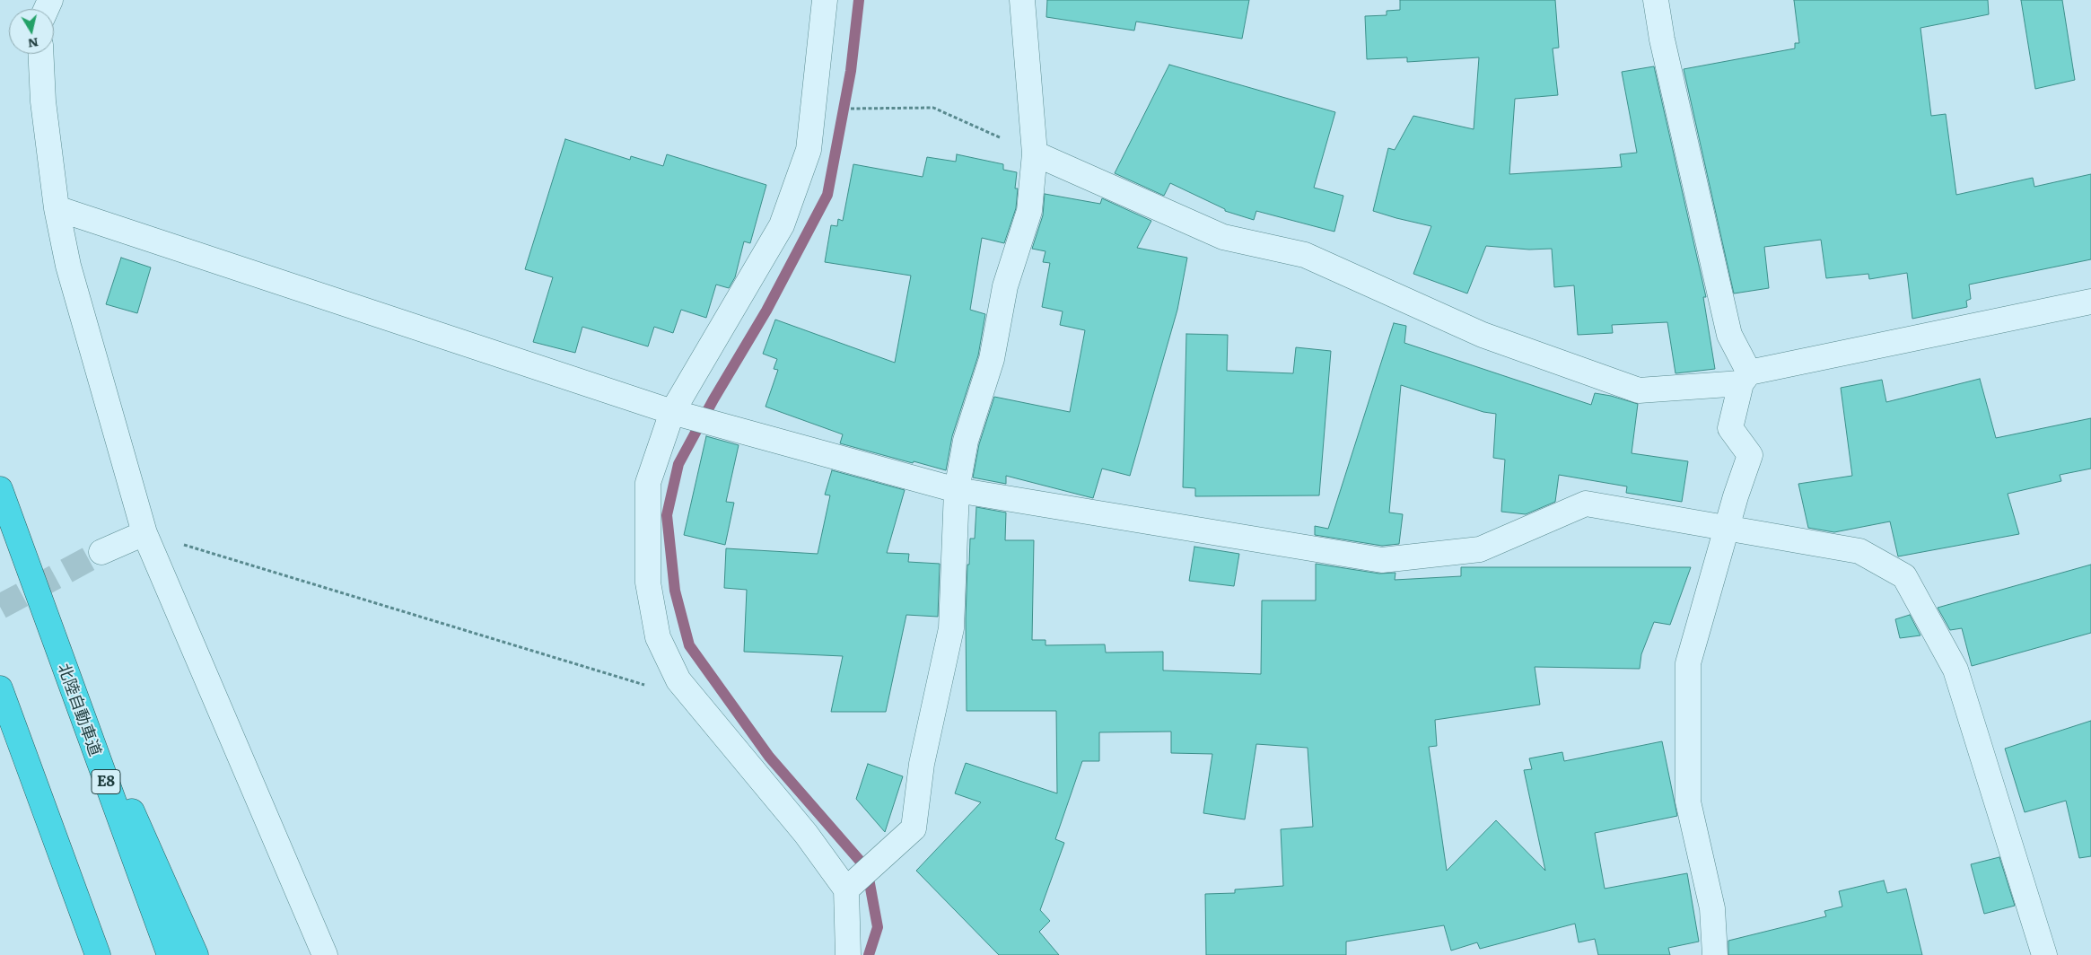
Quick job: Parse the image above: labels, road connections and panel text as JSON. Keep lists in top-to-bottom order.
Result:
{
  "streets": {
    "highway": ["北陸自動車道", "E8"]
  },
  "north": "bottom"
}
